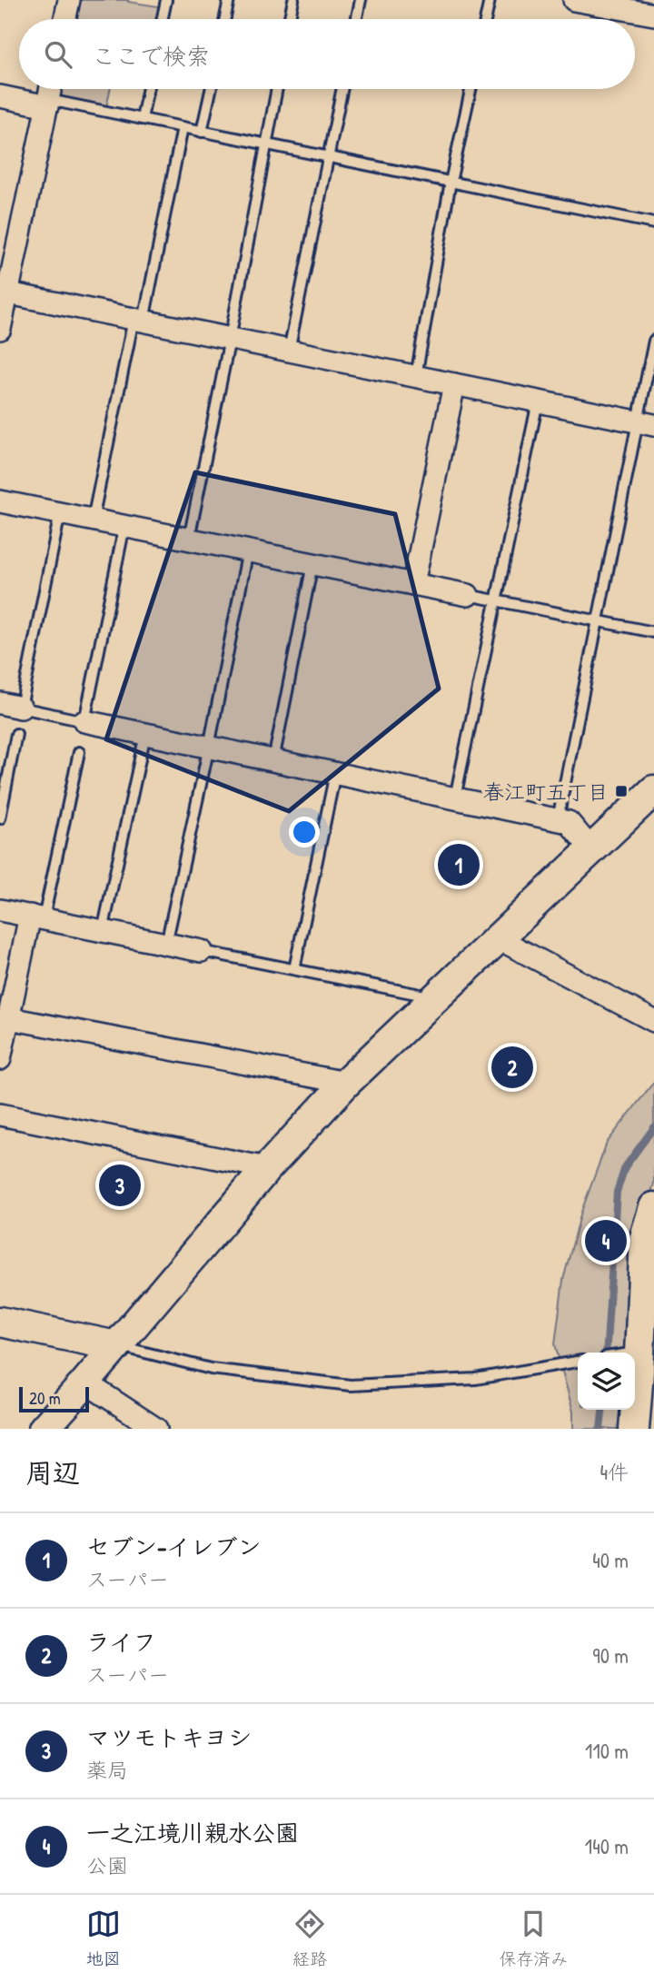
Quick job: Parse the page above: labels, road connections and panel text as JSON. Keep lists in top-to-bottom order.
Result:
{
  "places": {
    "transit": ["春江町五丁目"]
  },
  "scale_bar": "20 m",
  "page": {
    "search": "ここで検索",
    "pins": [
      "1",
      "2",
      "3",
      "4"
    ],
    "scale": "20 m",
    "heading": ["周辺", "4件"],
    "list": [
      {
        "mark": "1",
        "name": "セブン-イレブン",
        "note": "スーパー",
        "value": "40 m"
      },
      {
        "mark": "2",
        "name": "ライフ",
        "note": "スーパー",
        "value": "90 m"
      },
      {
        "mark": "3",
        "name": "マツモトキヨシ",
        "note": "薬局",
        "value": "110 m"
      },
      {
        "mark": "4",
        "name": "一之江境川親水公園",
        "note": "公園",
        "value": "140 m"
      }
    ],
    "nav": ["地図", "経路", "保存済み"]
  }
}
